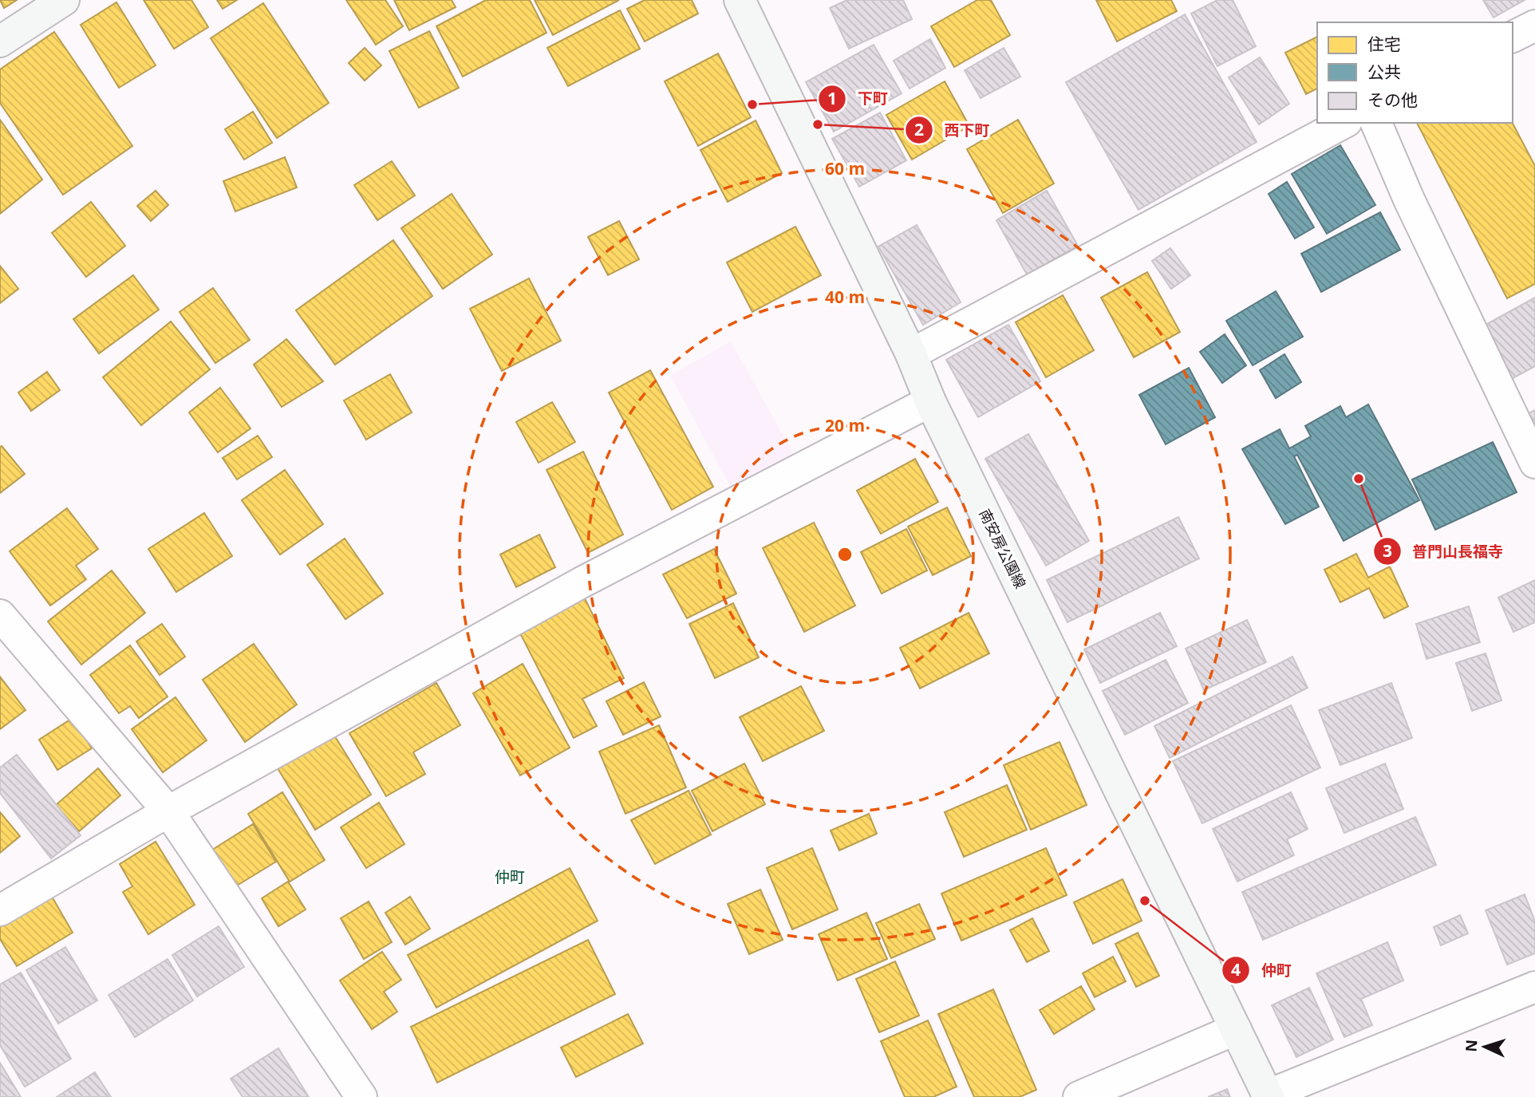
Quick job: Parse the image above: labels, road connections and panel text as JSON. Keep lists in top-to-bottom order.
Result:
{
  "streets": {
    "main road": ["南安房公園線"]
  },
  "districts": ["仲町"],
  "places": [
    "下町",
    "西下町",
    "普門山長福寺",
    "仲町"
  ],
  "legend": ["住宅", "公共", "その他"],
  "north": "left",
  "rings": ["60 m", "40 m", "20 m"]
}
